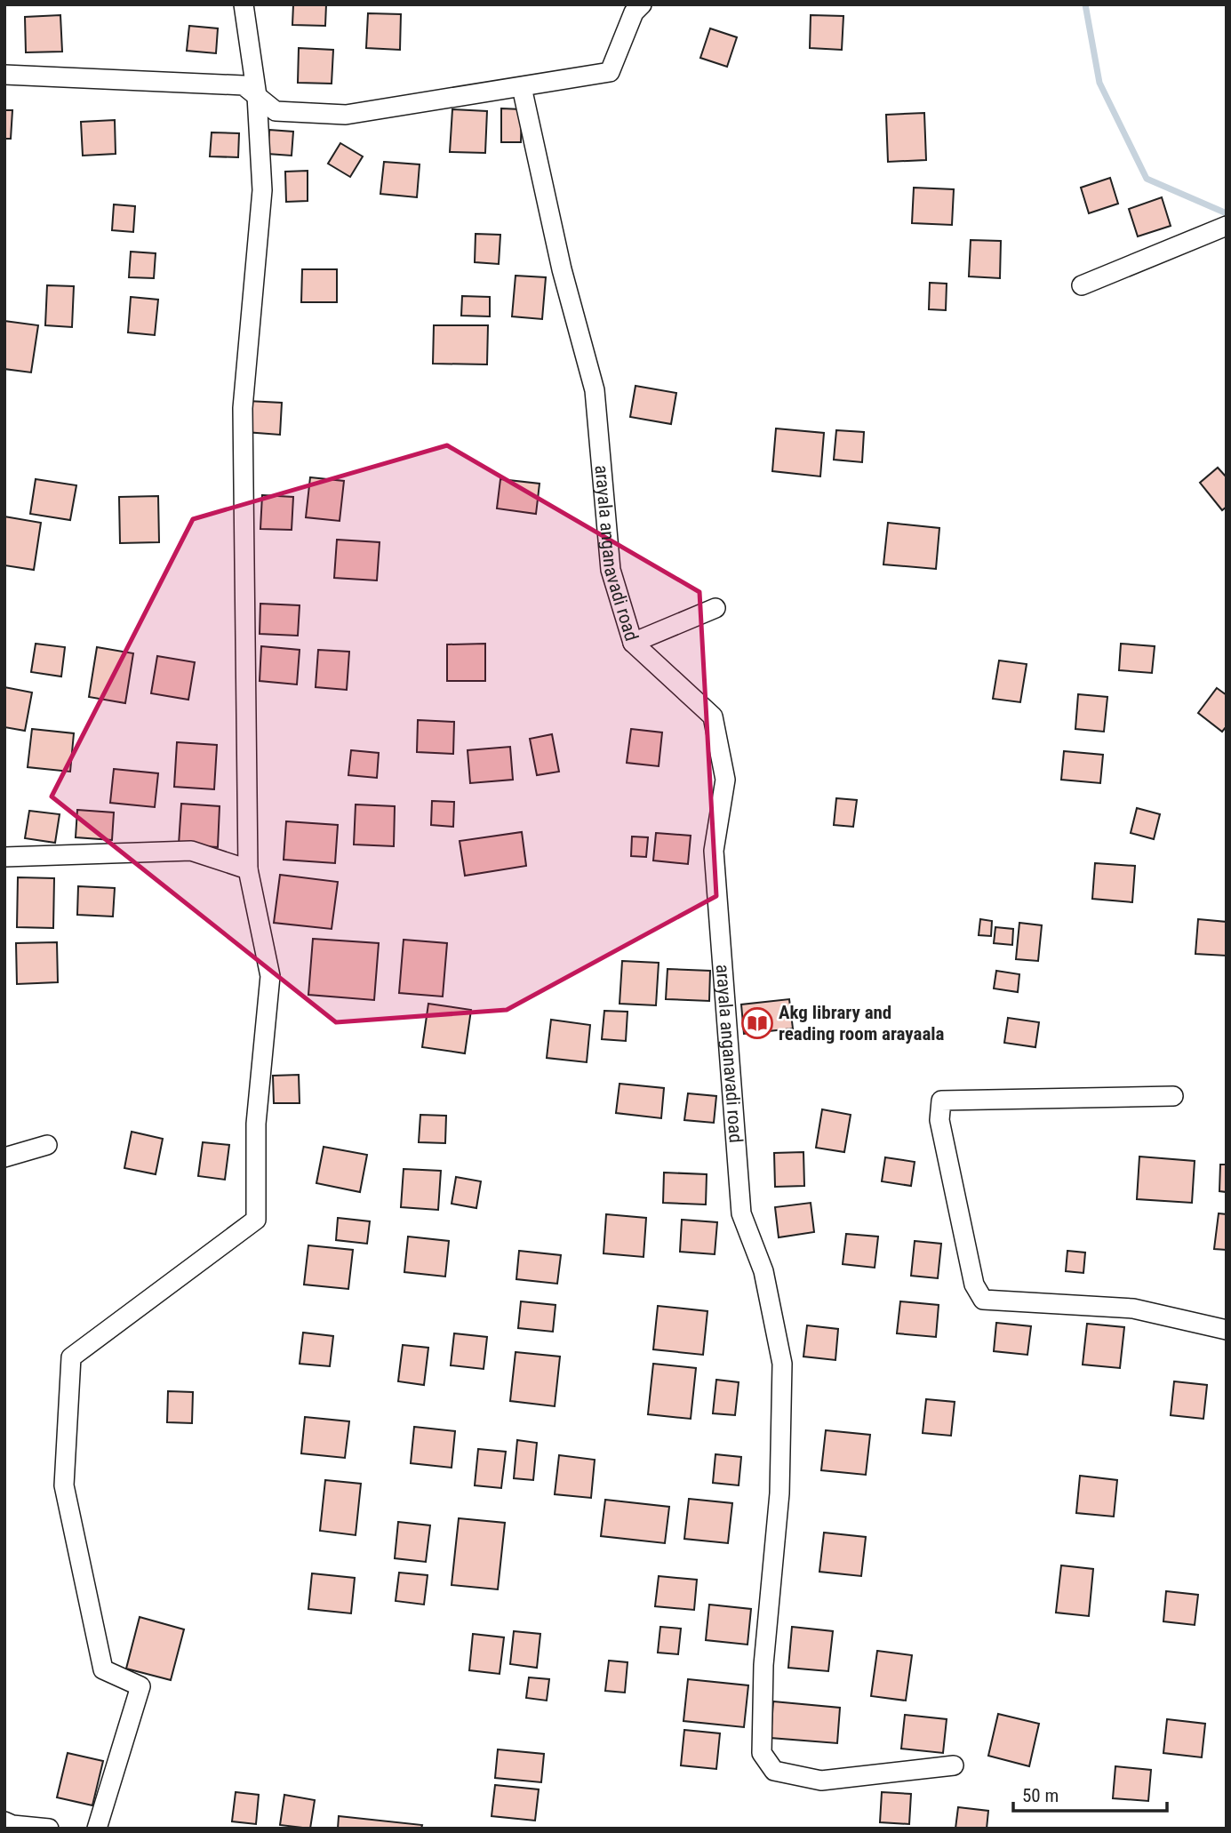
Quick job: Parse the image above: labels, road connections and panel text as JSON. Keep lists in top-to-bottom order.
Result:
{
  "streets": {
    "street": ["arayala anganavadi road"]
  },
  "places": {
    "library": ["Akg library and reading room arayaala"]
  },
  "scale_bar": "50 m"
}
